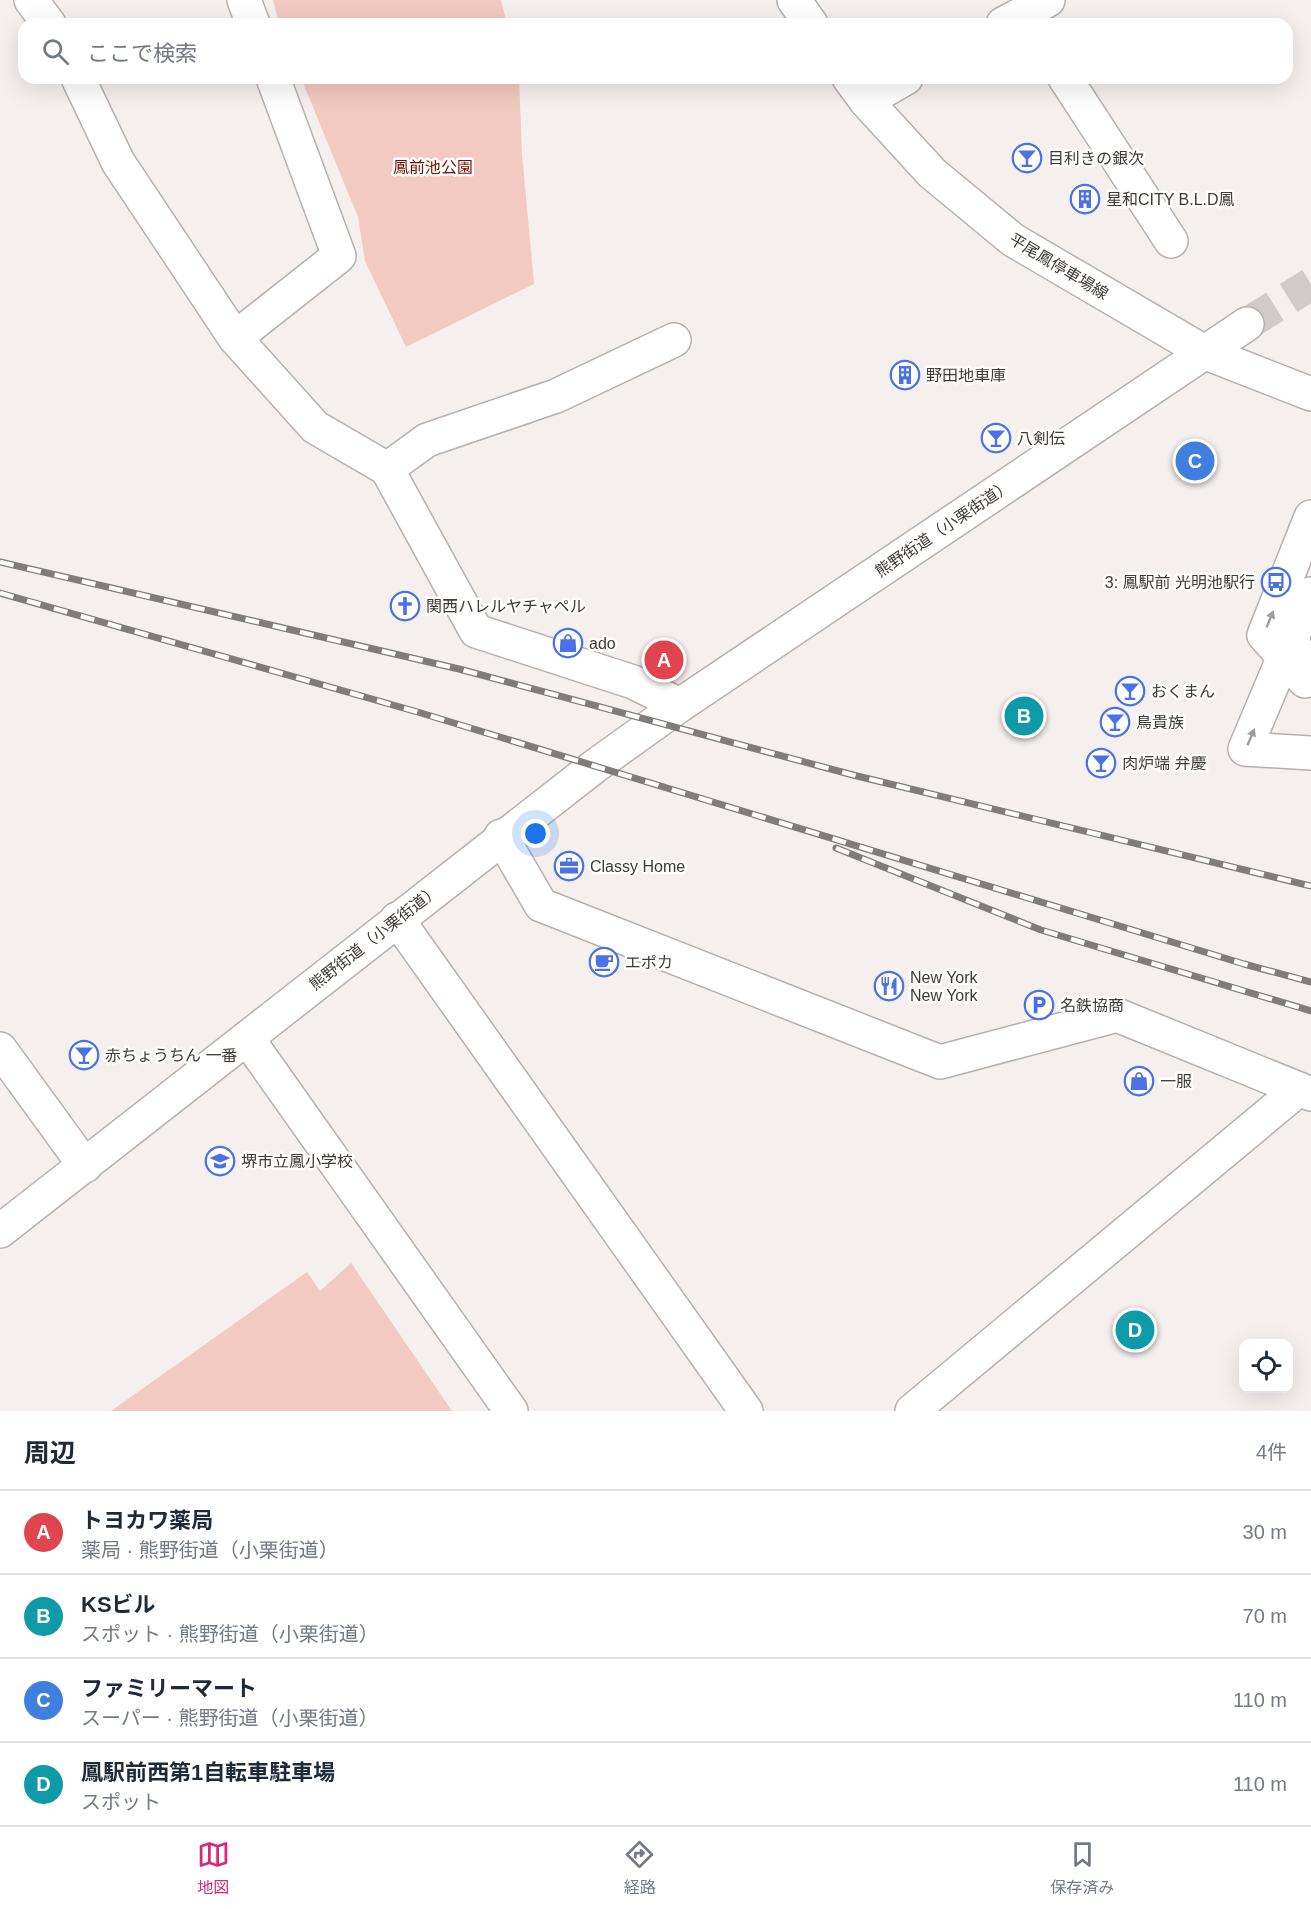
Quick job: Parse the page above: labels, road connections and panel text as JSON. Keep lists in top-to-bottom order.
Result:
{
  "streets": {
    "street": ["平尾鳳停車場線", "熊野街道（小栗街道）"]
  },
  "crossings": [
    ["平尾鳳停車場線", "熊野街道（小栗街道）"]
  ],
  "parks": ["鳳前池公園"],
  "places": {
    "bar": [
      "目利きの銀次",
      "八剣伝",
      "おくまん",
      "鳥貴族",
      "肉炉端 弁慶",
      "赤ちょうちん 一番"
    ],
    "building": ["星和CITY B.L.D鳳", "野田地車庫"],
    "bus stop": ["3: 鳳駅前 光明池駅行"],
    "church": ["関西ハレルヤチャペル"],
    "shop": ["ado", "一服"],
    "office": ["Classy Home"],
    "cafe": ["エポカ"],
    "restaurant": ["New York New York"],
    "parking": ["名鉄協商"],
    "school or university": ["堺市立鳳小学校"]
  },
  "page": {
    "search": "ここで検索",
    "pins": [
      "C",
      "A",
      "B",
      "D"
    ],
    "heading": ["周辺", "4件"],
    "list": [
      {
        "mark": "A",
        "name": "トヨカワ薬局",
        "note": "薬局 · 熊野街道（小栗街道）",
        "value": "30 m"
      },
      {
        "mark": "B",
        "name": "KSビル",
        "note": "スポット · 熊野街道（小栗街道）",
        "value": "70 m"
      },
      {
        "mark": "C",
        "name": "ファミリーマート",
        "note": "スーパー · 熊野街道（小栗街道）",
        "value": "110 m"
      },
      {
        "mark": "D",
        "name": "鳳駅前西第1自転車駐車場",
        "note": "スポット",
        "value": "110 m"
      }
    ],
    "nav": ["地図", "経路", "保存済み"]
  }
}
